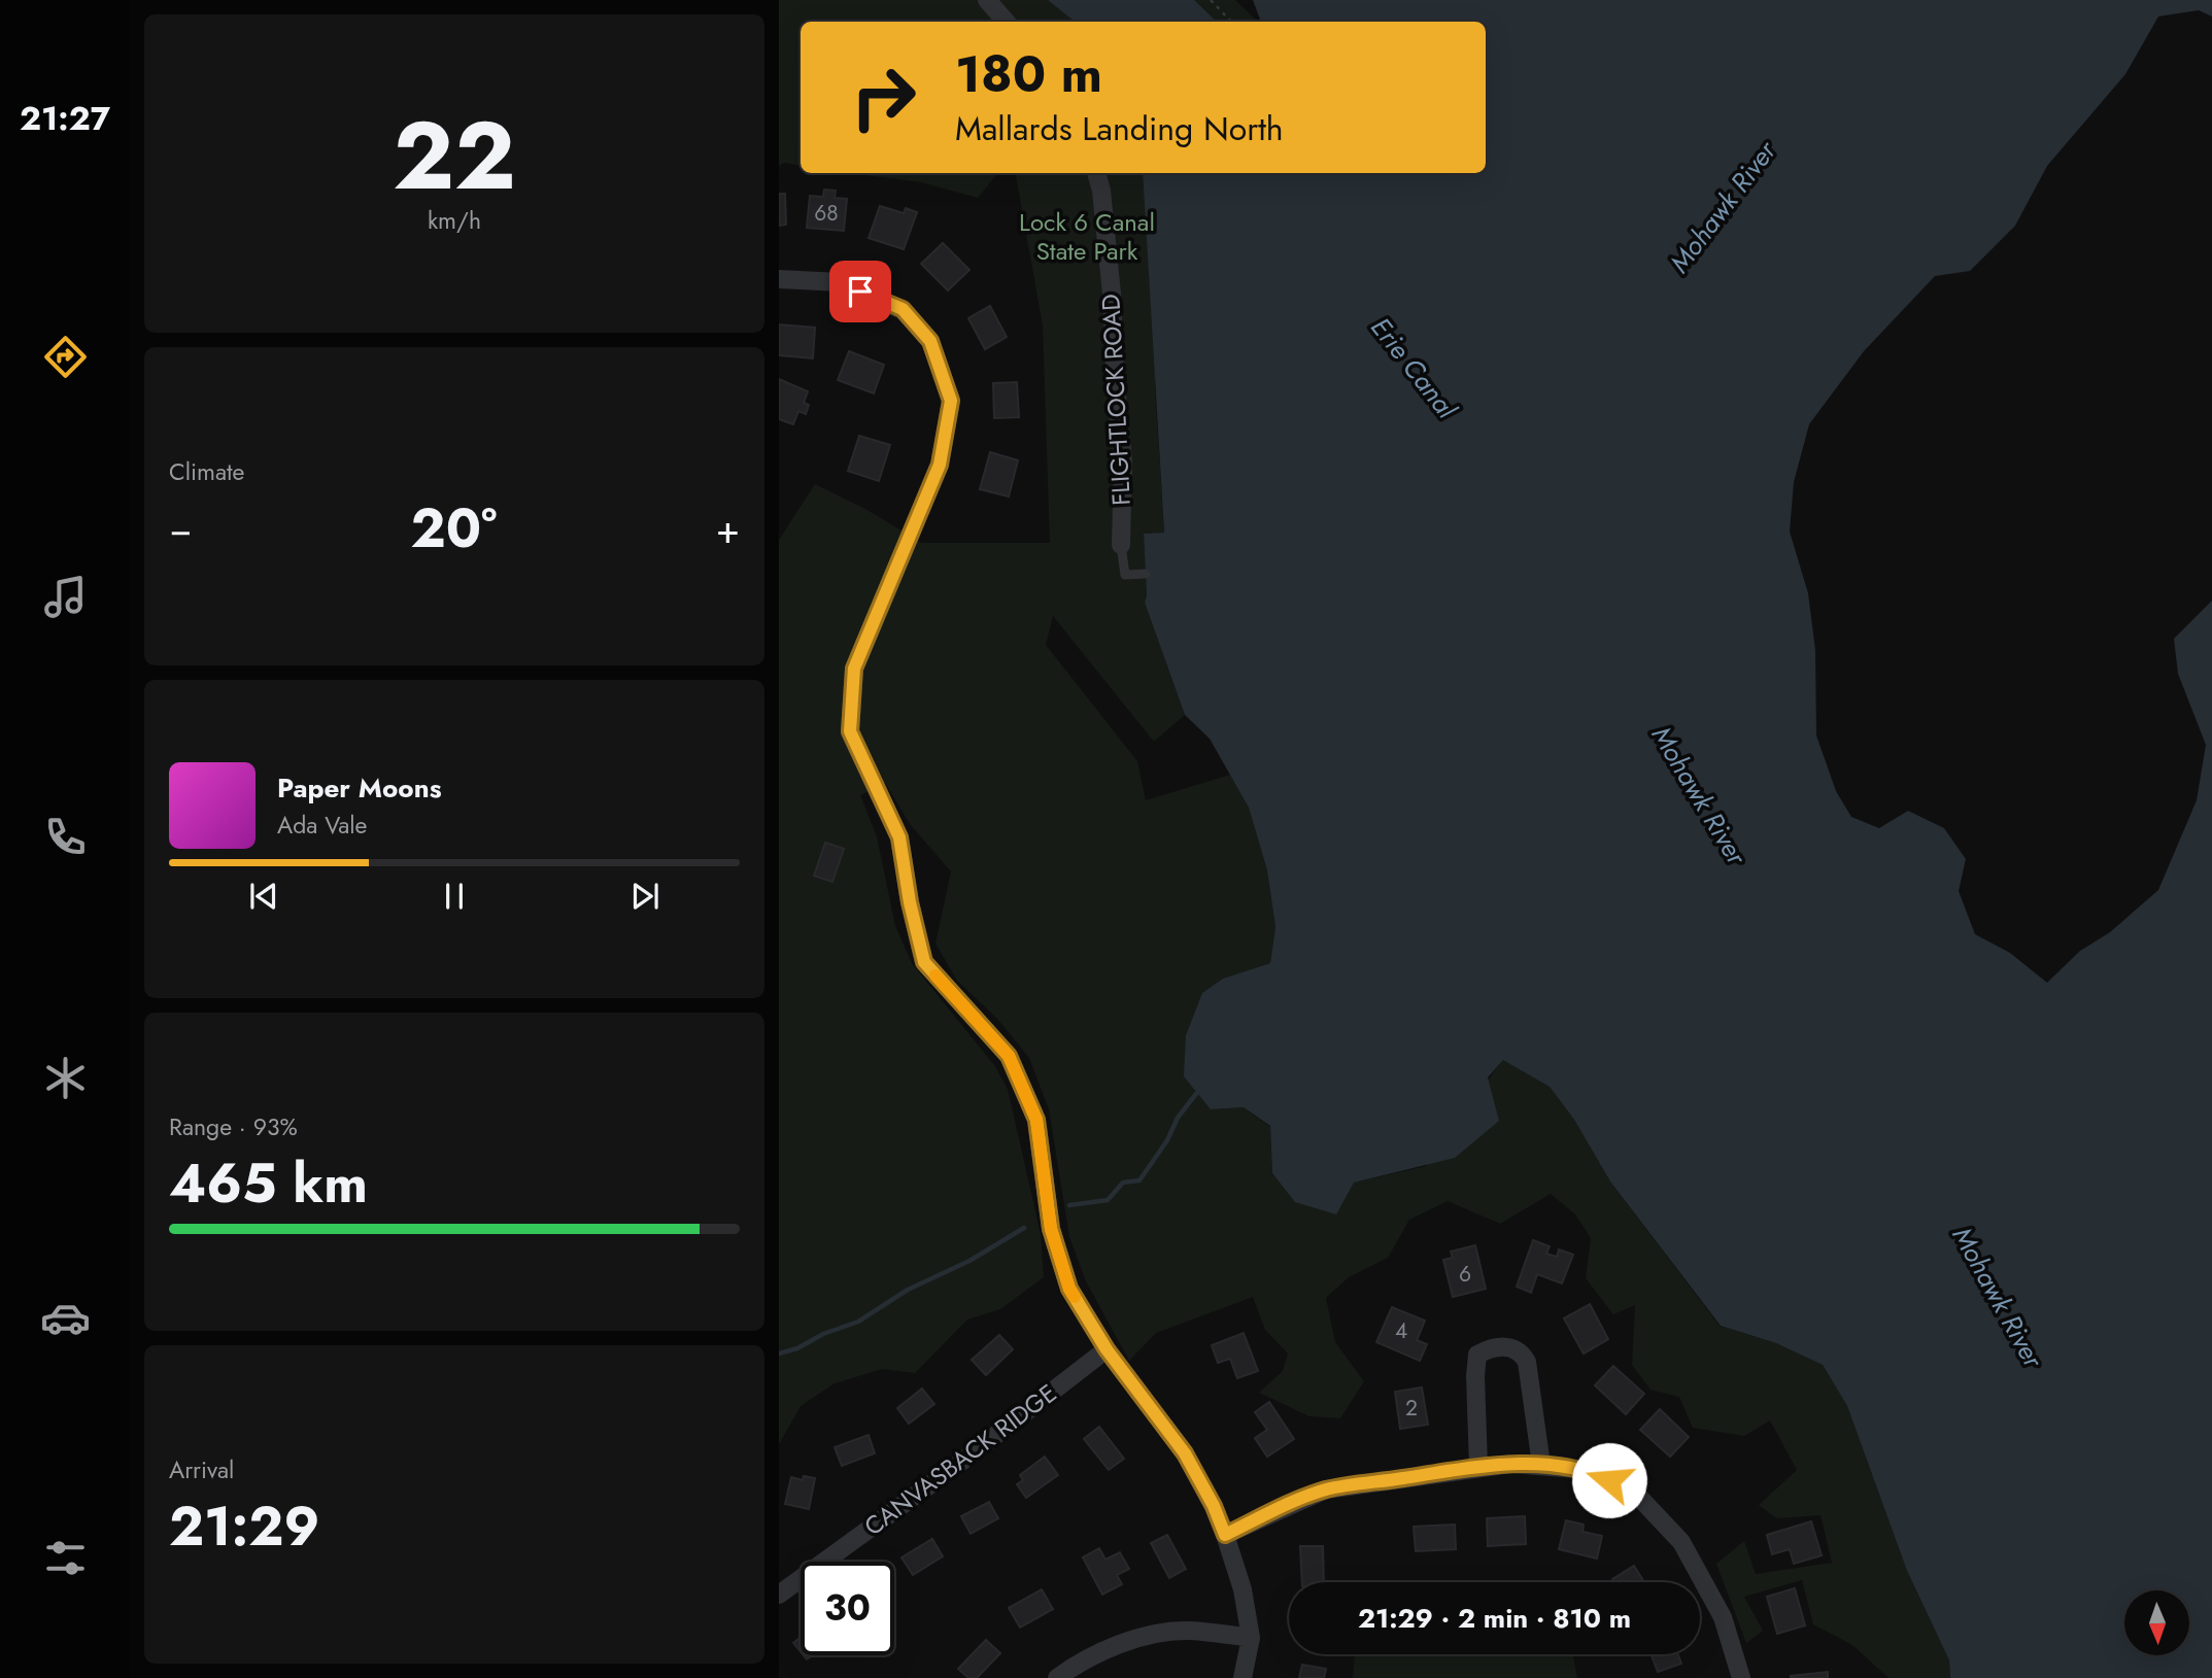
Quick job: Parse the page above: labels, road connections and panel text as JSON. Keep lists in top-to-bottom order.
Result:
{
  "streets": {
    "street": ["FLIGHTLOCK ROAD", "CANVASBACK RIDGE"]
  },
  "water": ["Mohawk River", "Erie Canal"],
  "parks": ["Lock 6 Canal State Park"],
  "house_numbers": [
    "68",
    "6",
    "4",
    "2"
  ],
  "north": "bottom",
  "page": {
    "tabs": "21:27",
    "tile": [
      ["22", "km/h"],
      "Climate",
      ["Range · 93%", "465 km"],
      ["Arrival", "21:29"]
    ],
    "turn": ["180 m", "Mallards Landing North"],
    "heat": ["−", "20°", "+"],
    "song": ["Paper Moons", "Ada Vale"],
    "limit": "30",
    "trip": "21:29 · 2 min · 810 m"
  }
}
